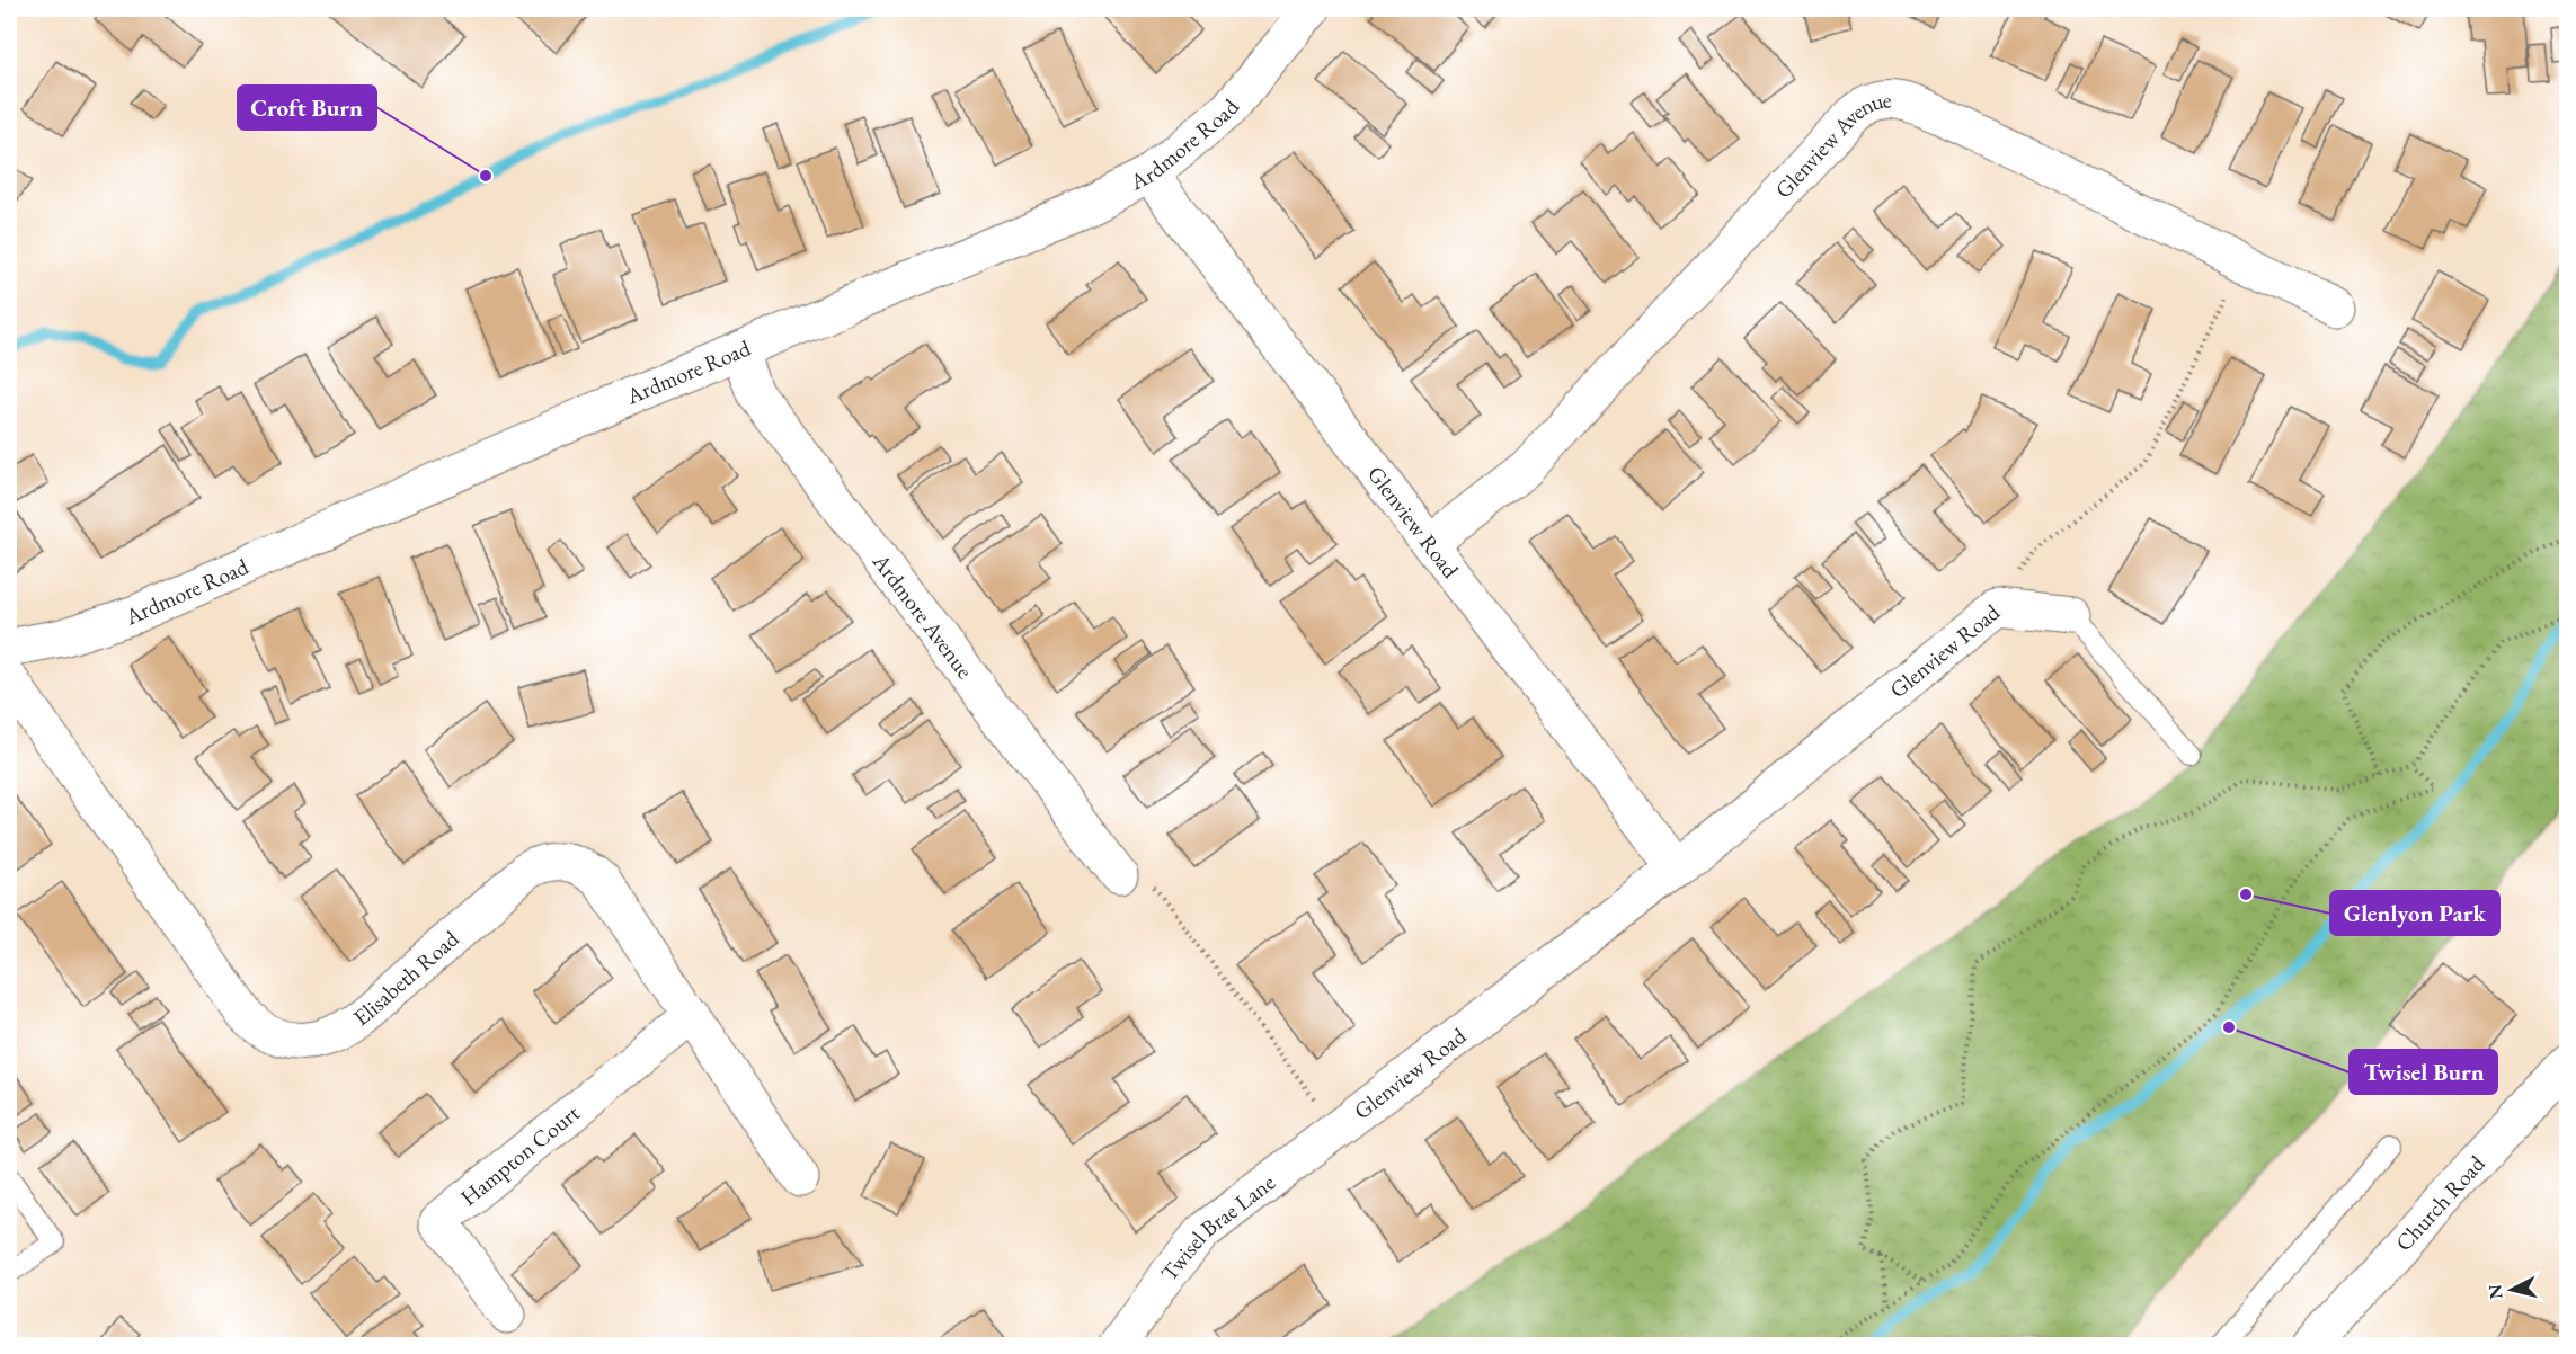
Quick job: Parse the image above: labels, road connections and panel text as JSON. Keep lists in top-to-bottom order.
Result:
{
  "streets": {
    "street": [
      "Ardmore Road",
      "Glenview Avenue",
      "Glenview Road",
      "Ardmore Avenue",
      "Elisabeth Road",
      "Hampton Court",
      "Church Road",
      "Twisel Brae Lane"
    ]
  },
  "crossings": [
    ["Ardmore Road", "Glenview Road"],
    ["Ardmore Road", "Ardmore Avenue"],
    ["Glenview Avenue", "Glenview Road"],
    ["Glenview Road", "Twisel Brae Lane"],
    ["Elisabeth Road", "Hampton Court"]
  ],
  "places": ["Croft Burn", "Glenlyon Park", "Twisel Burn"],
  "north": "left"
}
